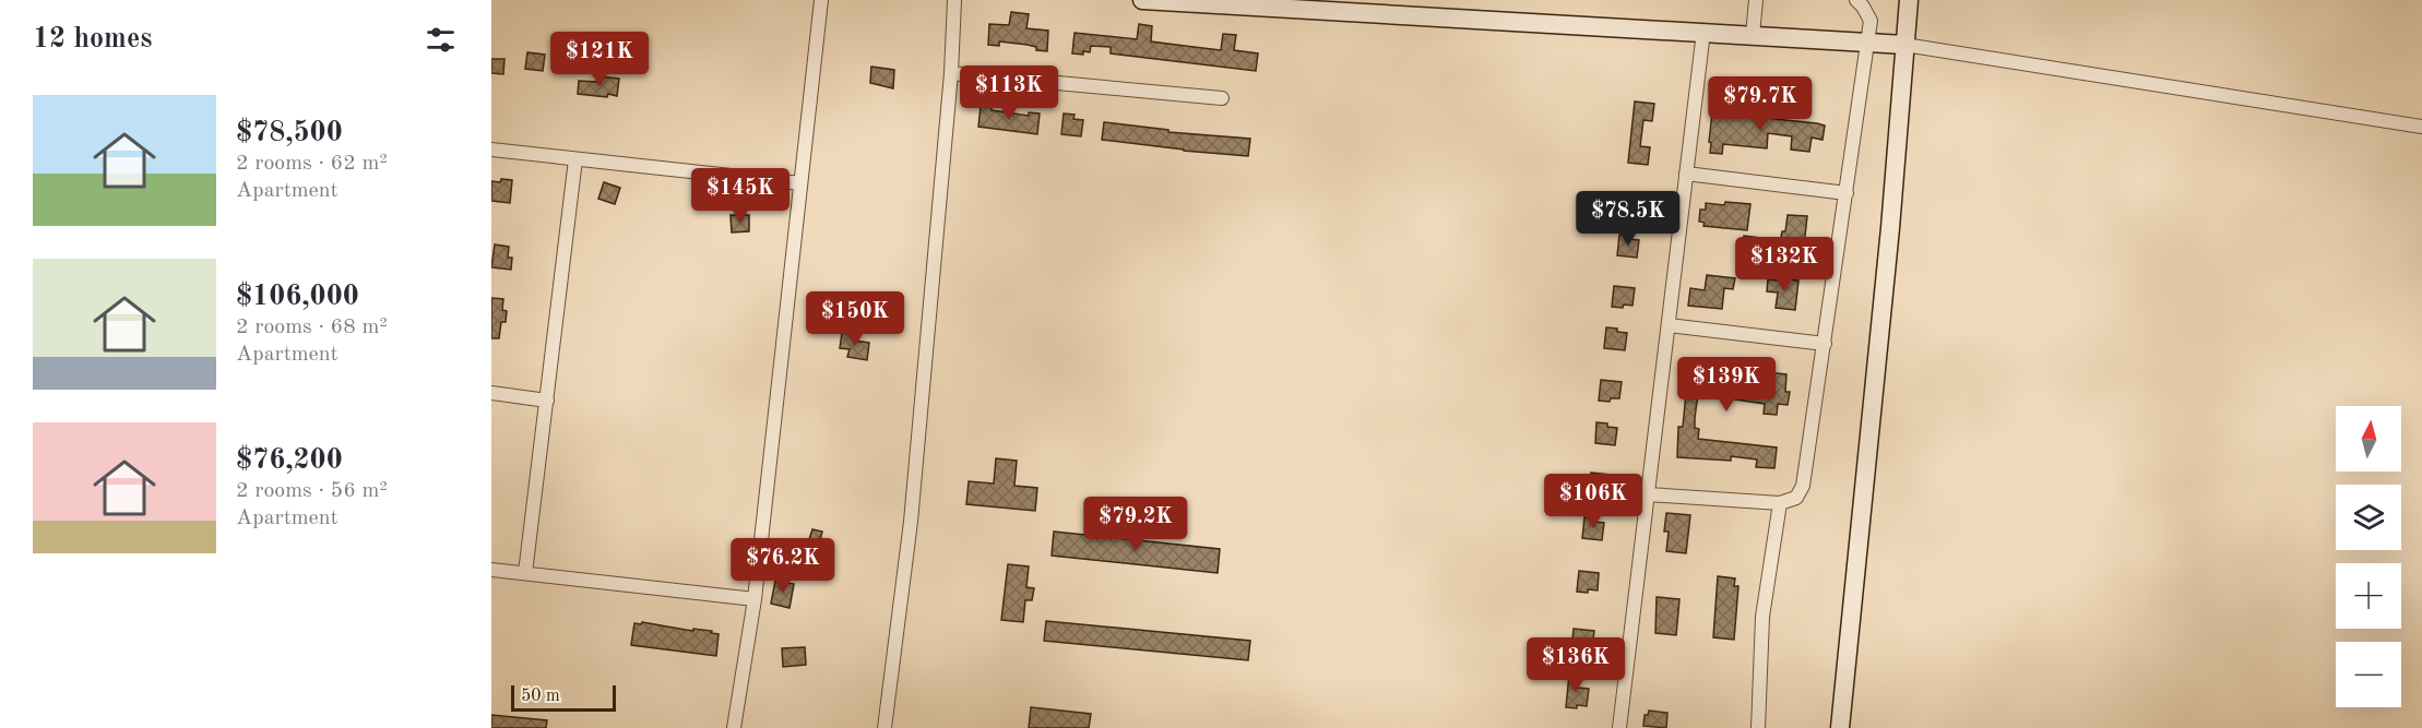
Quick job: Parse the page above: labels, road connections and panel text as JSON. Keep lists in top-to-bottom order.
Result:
{
  "scale_bar": "50 m",
  "north": "top",
  "page": {
    "heading": "12 homes",
    "price": [
      "$121K",
      "$113K",
      "$79.7K",
      "$145K",
      "$78.5K",
      "$132K",
      "$150K",
      "$139K",
      "$106K",
      "$79.2K",
      "$76.2K",
      "$136K"
    ],
    "list": [
      {
        "name": "$78,500",
        "note": "2 rooms · 62 m² · Apartment"
      },
      {
        "name": "$106,000",
        "note": "2 rooms · 68 m² · Apartment"
      },
      {
        "name": "$76,200",
        "note": "2 rooms · 56 m² · Apartment"
      }
    ],
    "map_buttons": ["+", "−"],
    "scale": "50 m"
  }
}
